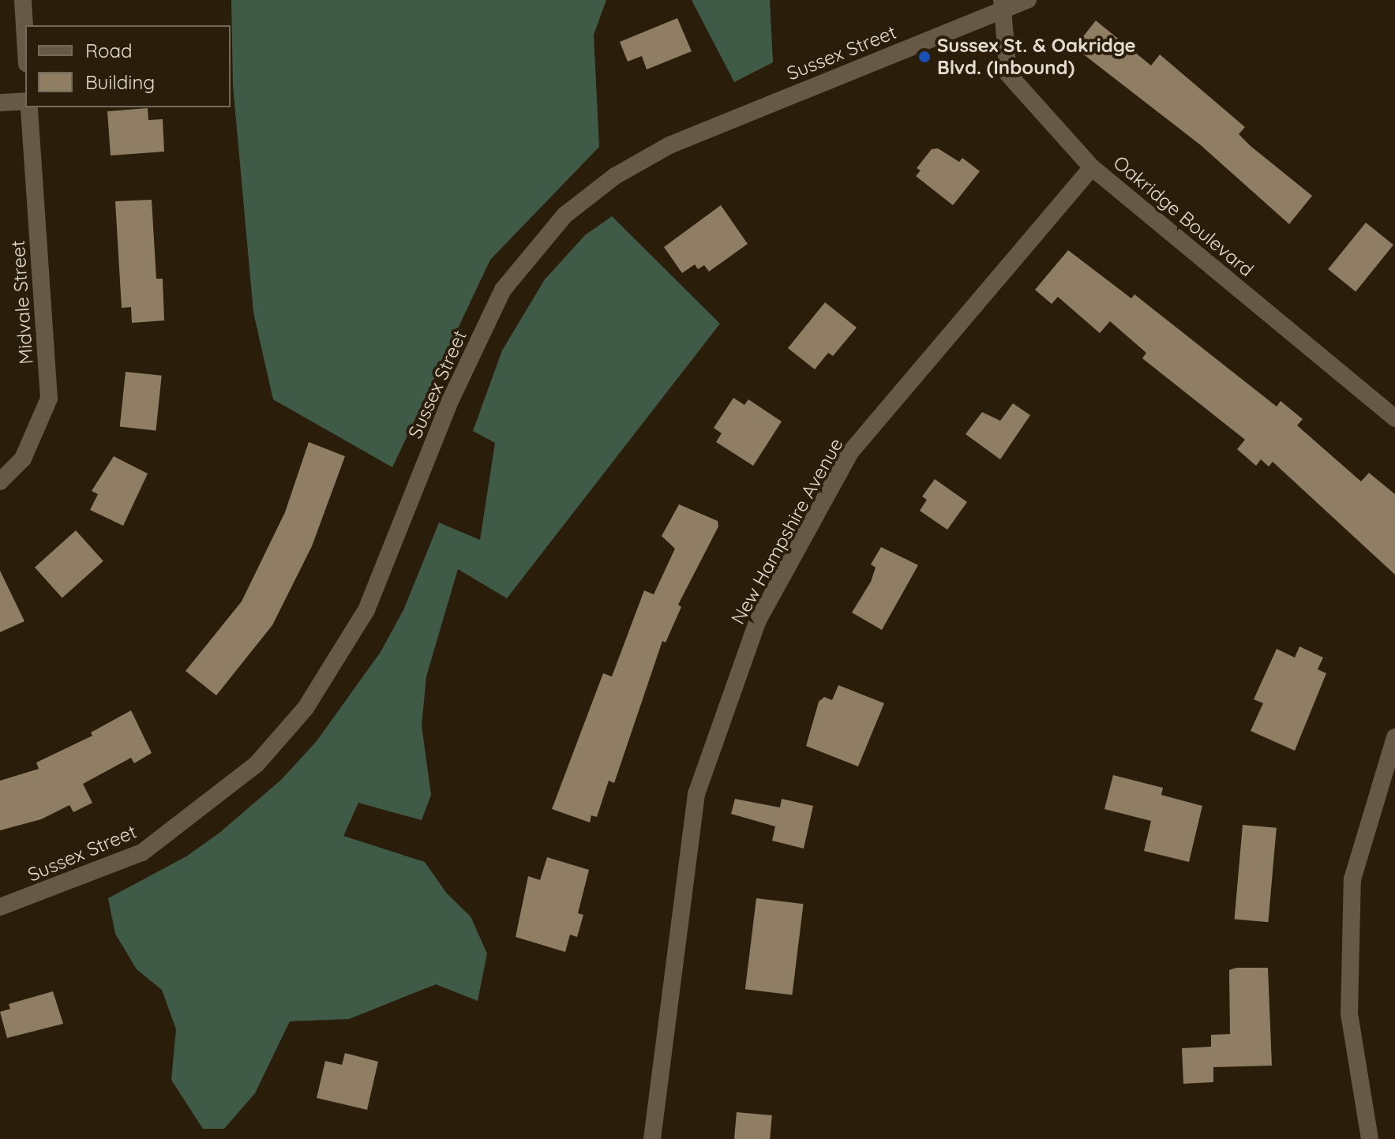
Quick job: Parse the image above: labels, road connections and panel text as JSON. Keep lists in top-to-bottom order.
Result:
{
  "streets": {
    "street": [
      "Sussex Street",
      "Oakridge Boulevard",
      "Midvale Street",
      "New Hampshire Avenue"
    ]
  },
  "crossings": [
    ["Sussex Street", "Oakridge Boulevard"],
    ["Oakridge Boulevard", "New Hampshire Avenue"]
  ],
  "places": ["Sussex St. & Oakridge Blvd. (Inbound)"],
  "legend": ["Road", "Building"]
}
